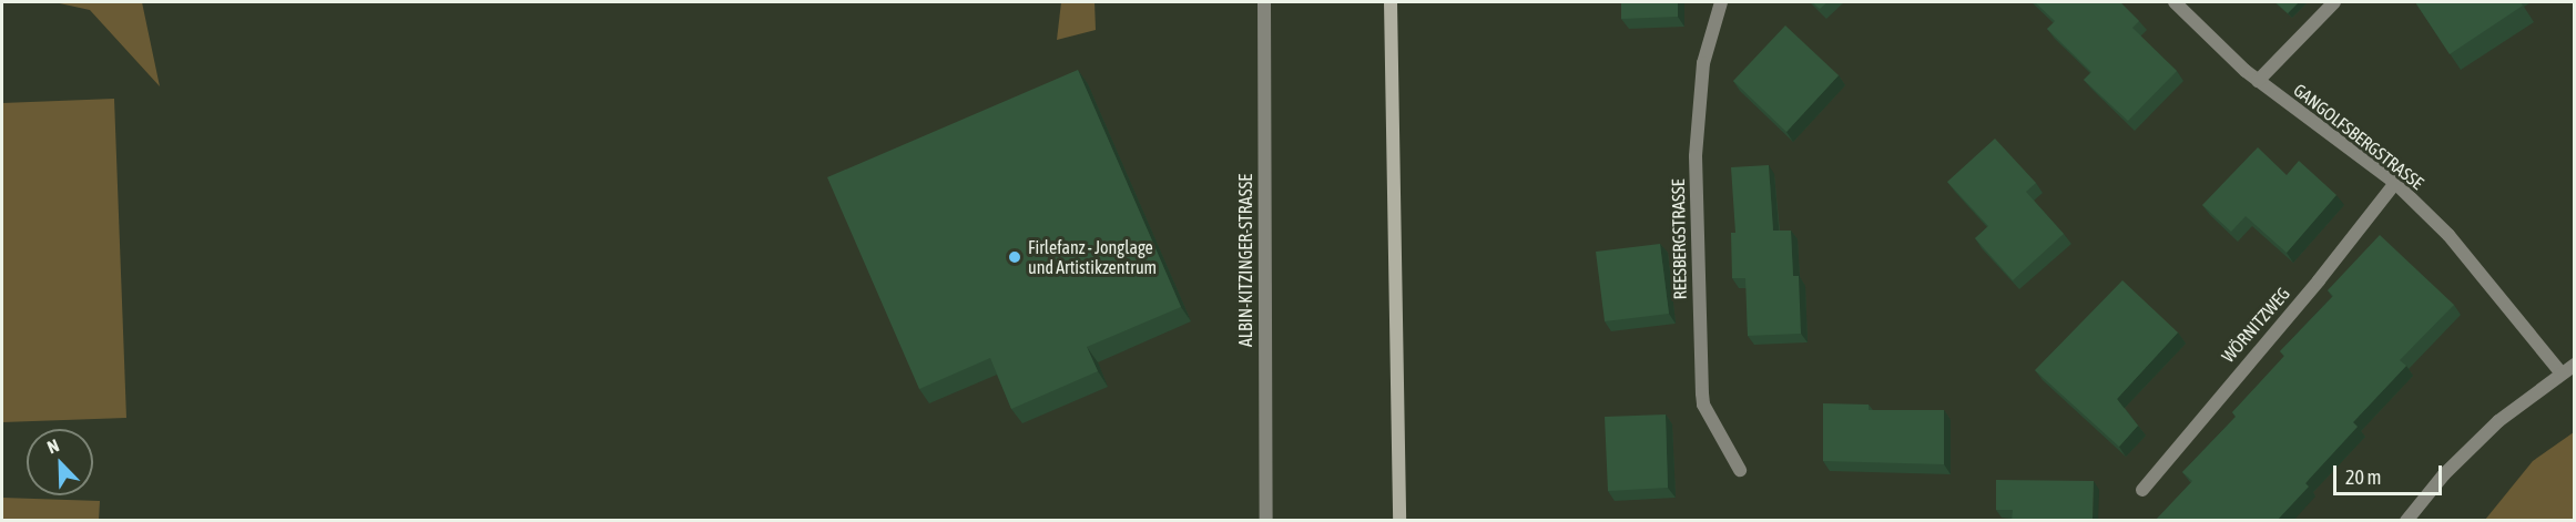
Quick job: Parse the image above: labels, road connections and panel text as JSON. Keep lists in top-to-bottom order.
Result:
{
  "streets": {
    "street": [
      "GANGOLFSBERGSTRASSE",
      "REESBERGSTRASSE",
      "ALBIN-KITZINGER-STRASSE",
      "WÖRNITZWEG"
    ]
  },
  "crossings": [
    ["GANGOLFSBERGSTRASSE", "WÖRNITZWEG"]
  ],
  "places": ["Firlefanz - Jonglage und Artistikzentrum"],
  "scale_bar": "20 m",
  "north": "top left"
}
